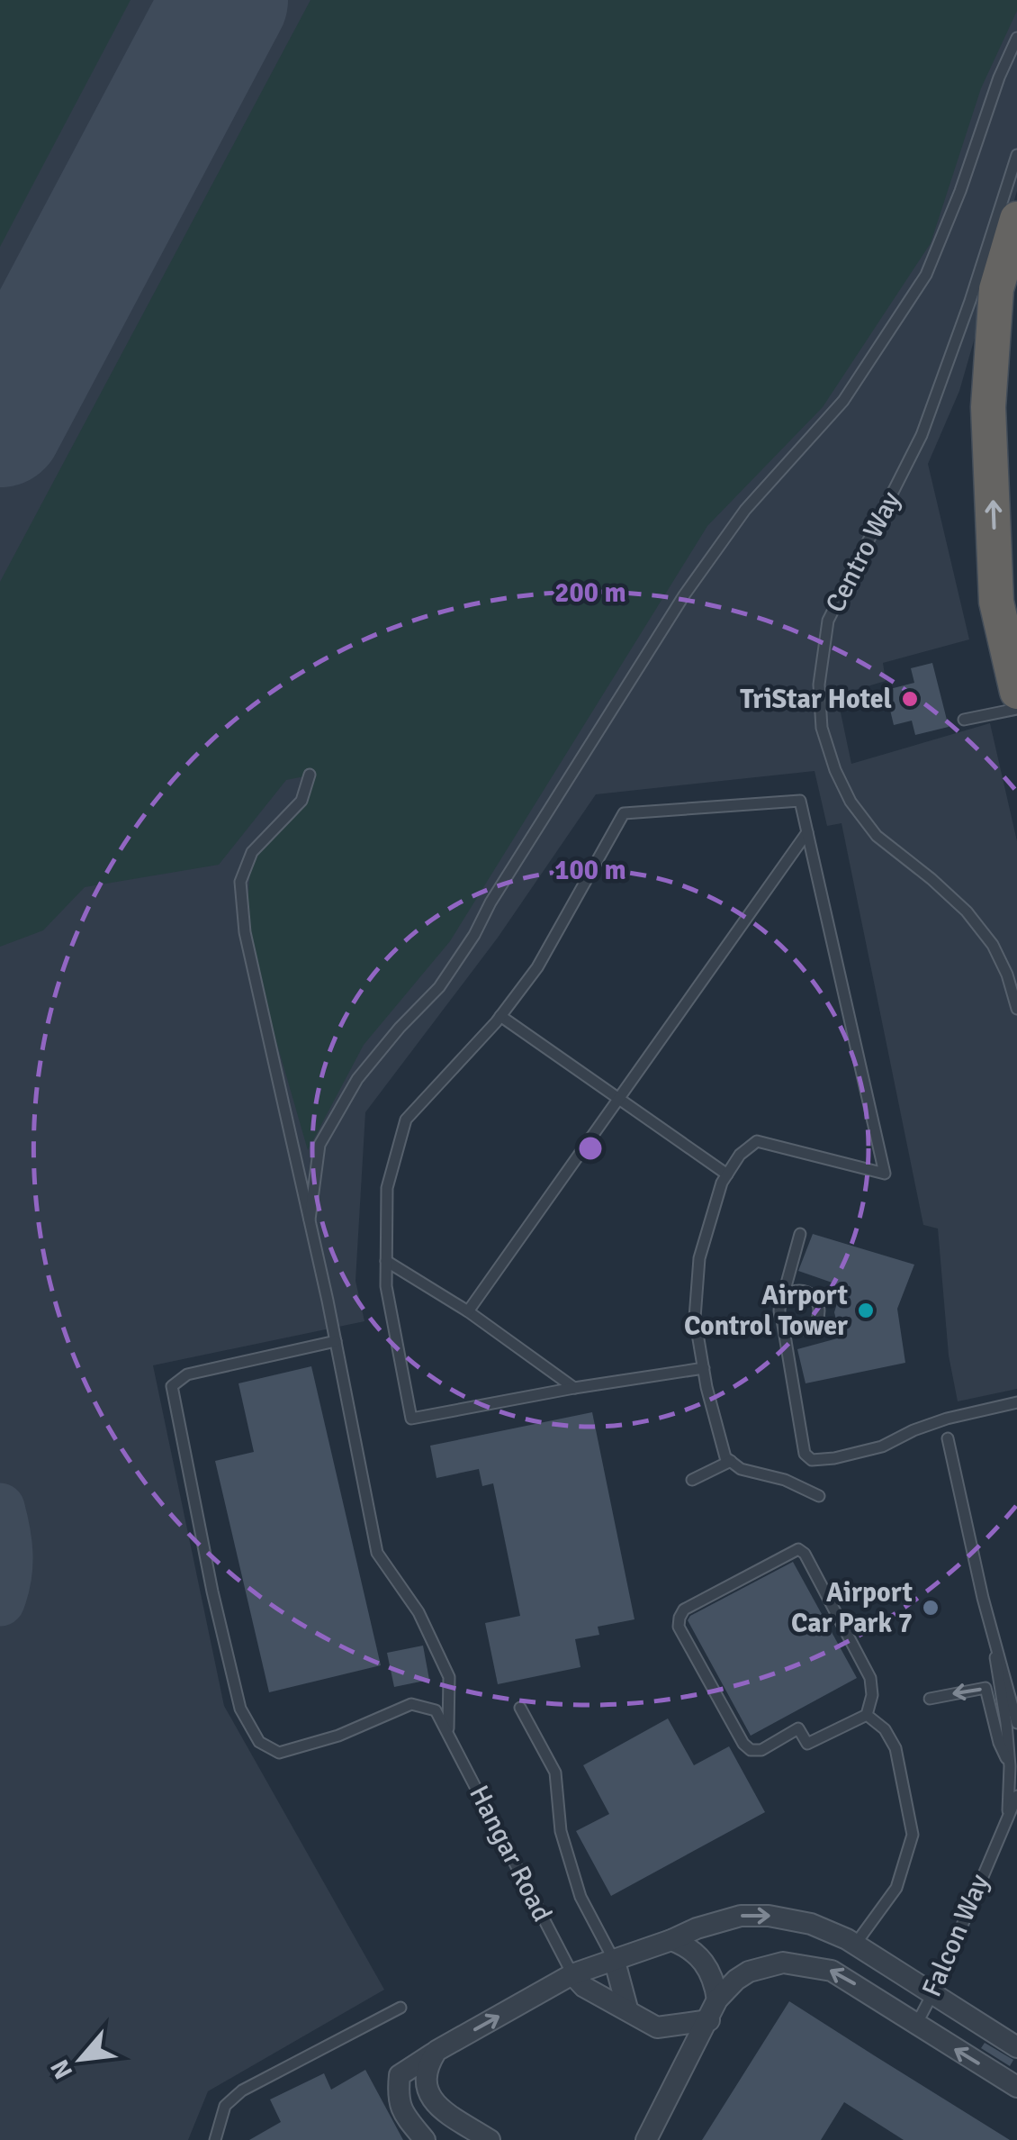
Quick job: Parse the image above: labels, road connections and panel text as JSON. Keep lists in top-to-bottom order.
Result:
{
  "streets": {
    "lane": ["Centro Way", "Hangar Road", "Falcon Way"]
  },
  "places": ["TriStar Hotel", "Airport Control Tower", "Airport Car Park 7"],
  "north": "bottom left",
  "rings": ["200 m", "100 m"]
}
